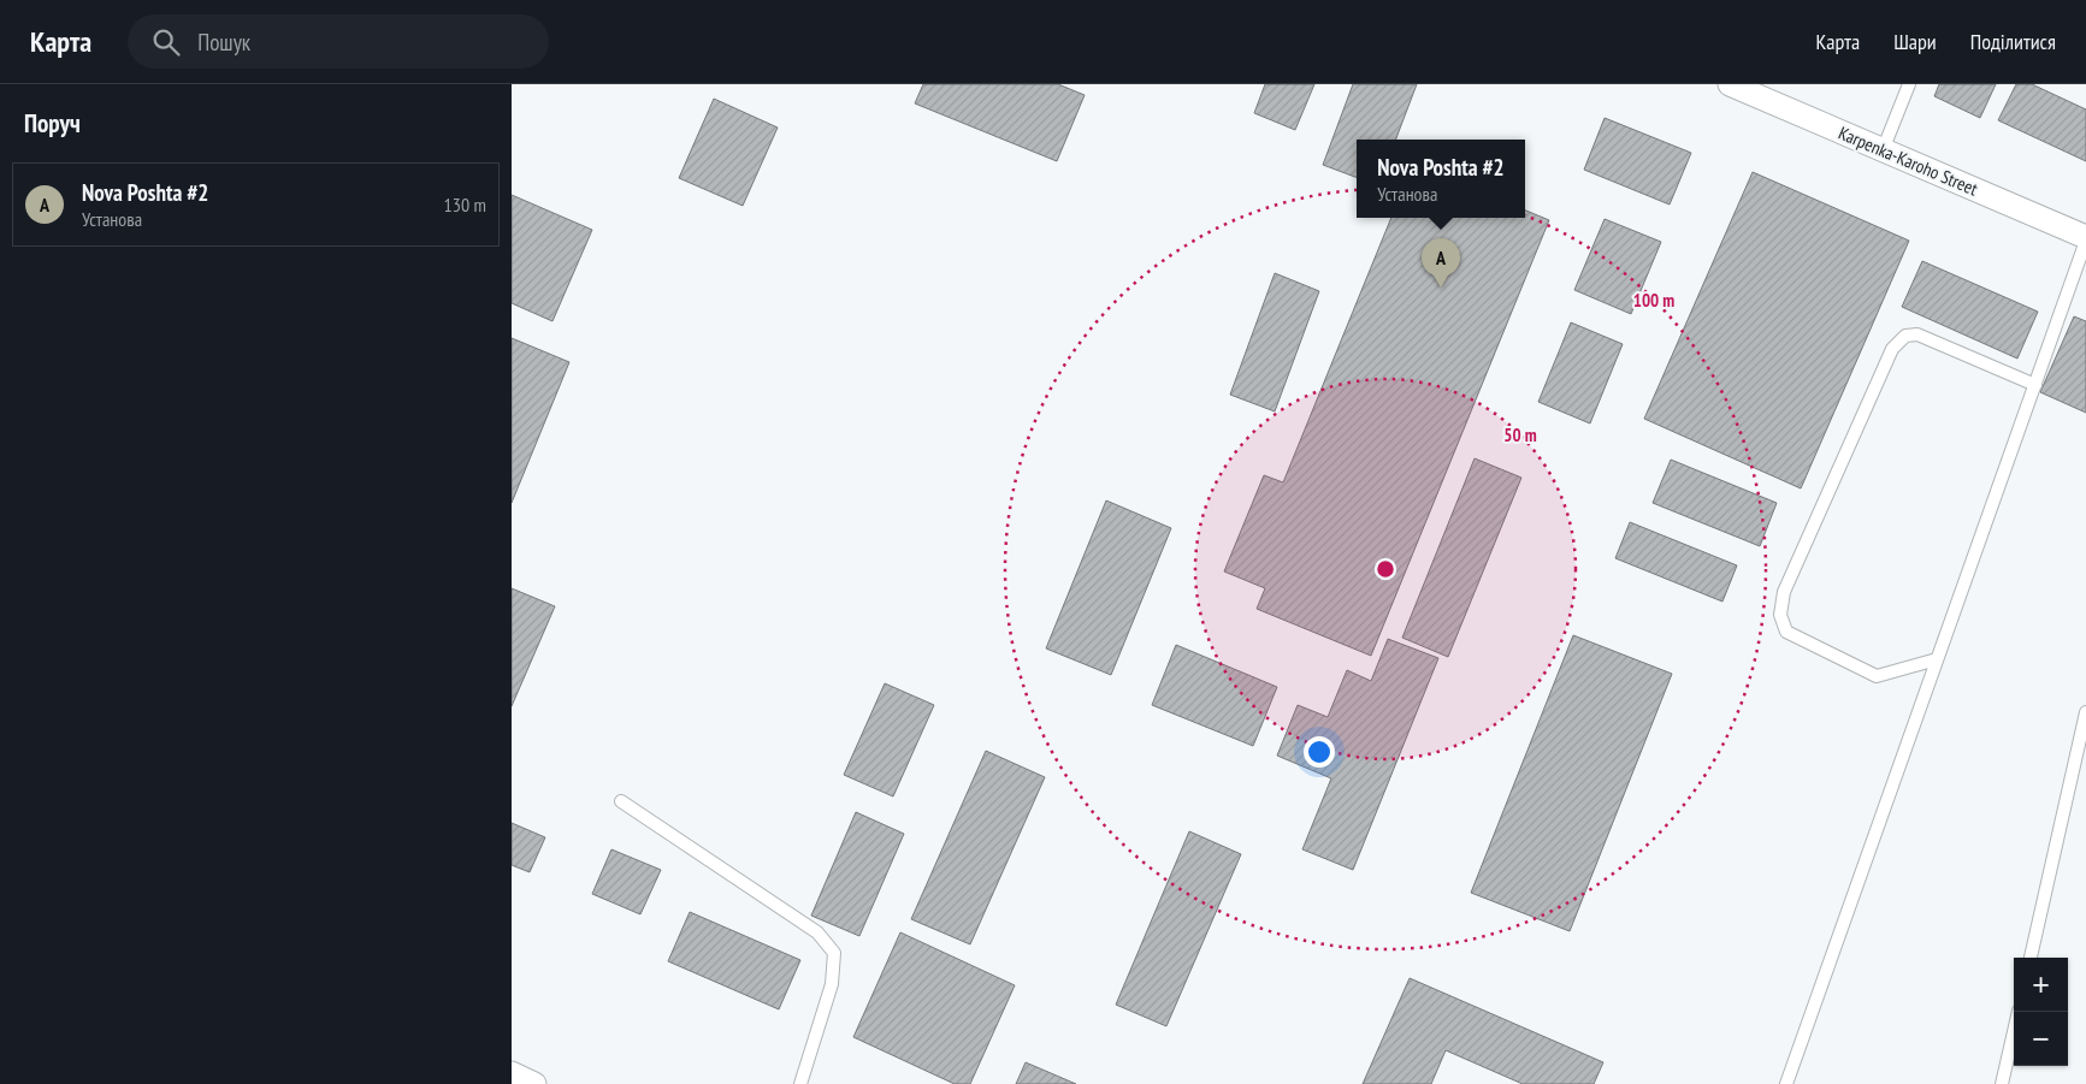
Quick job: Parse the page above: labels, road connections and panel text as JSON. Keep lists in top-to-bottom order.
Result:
{
  "streets": {
    "street": ["Karpenka-Karoho Street"]
  },
  "page": {
    "header": "Карта",
    "search": "Пошук",
    "nav": ["Карта", "Шари", "Поділитися"],
    "heading": "Поруч",
    "popup": ["Nova Poshta #2", "Установа"],
    "list": [
      {
        "mark": "A",
        "name": "Nova Poshta #2",
        "note": "Установа",
        "value": "130 m"
      }
    ],
    "pins": "A",
    "map_buttons": ["+", "−"]
  },
  "rings": ["100 m", "50 m"]
}
